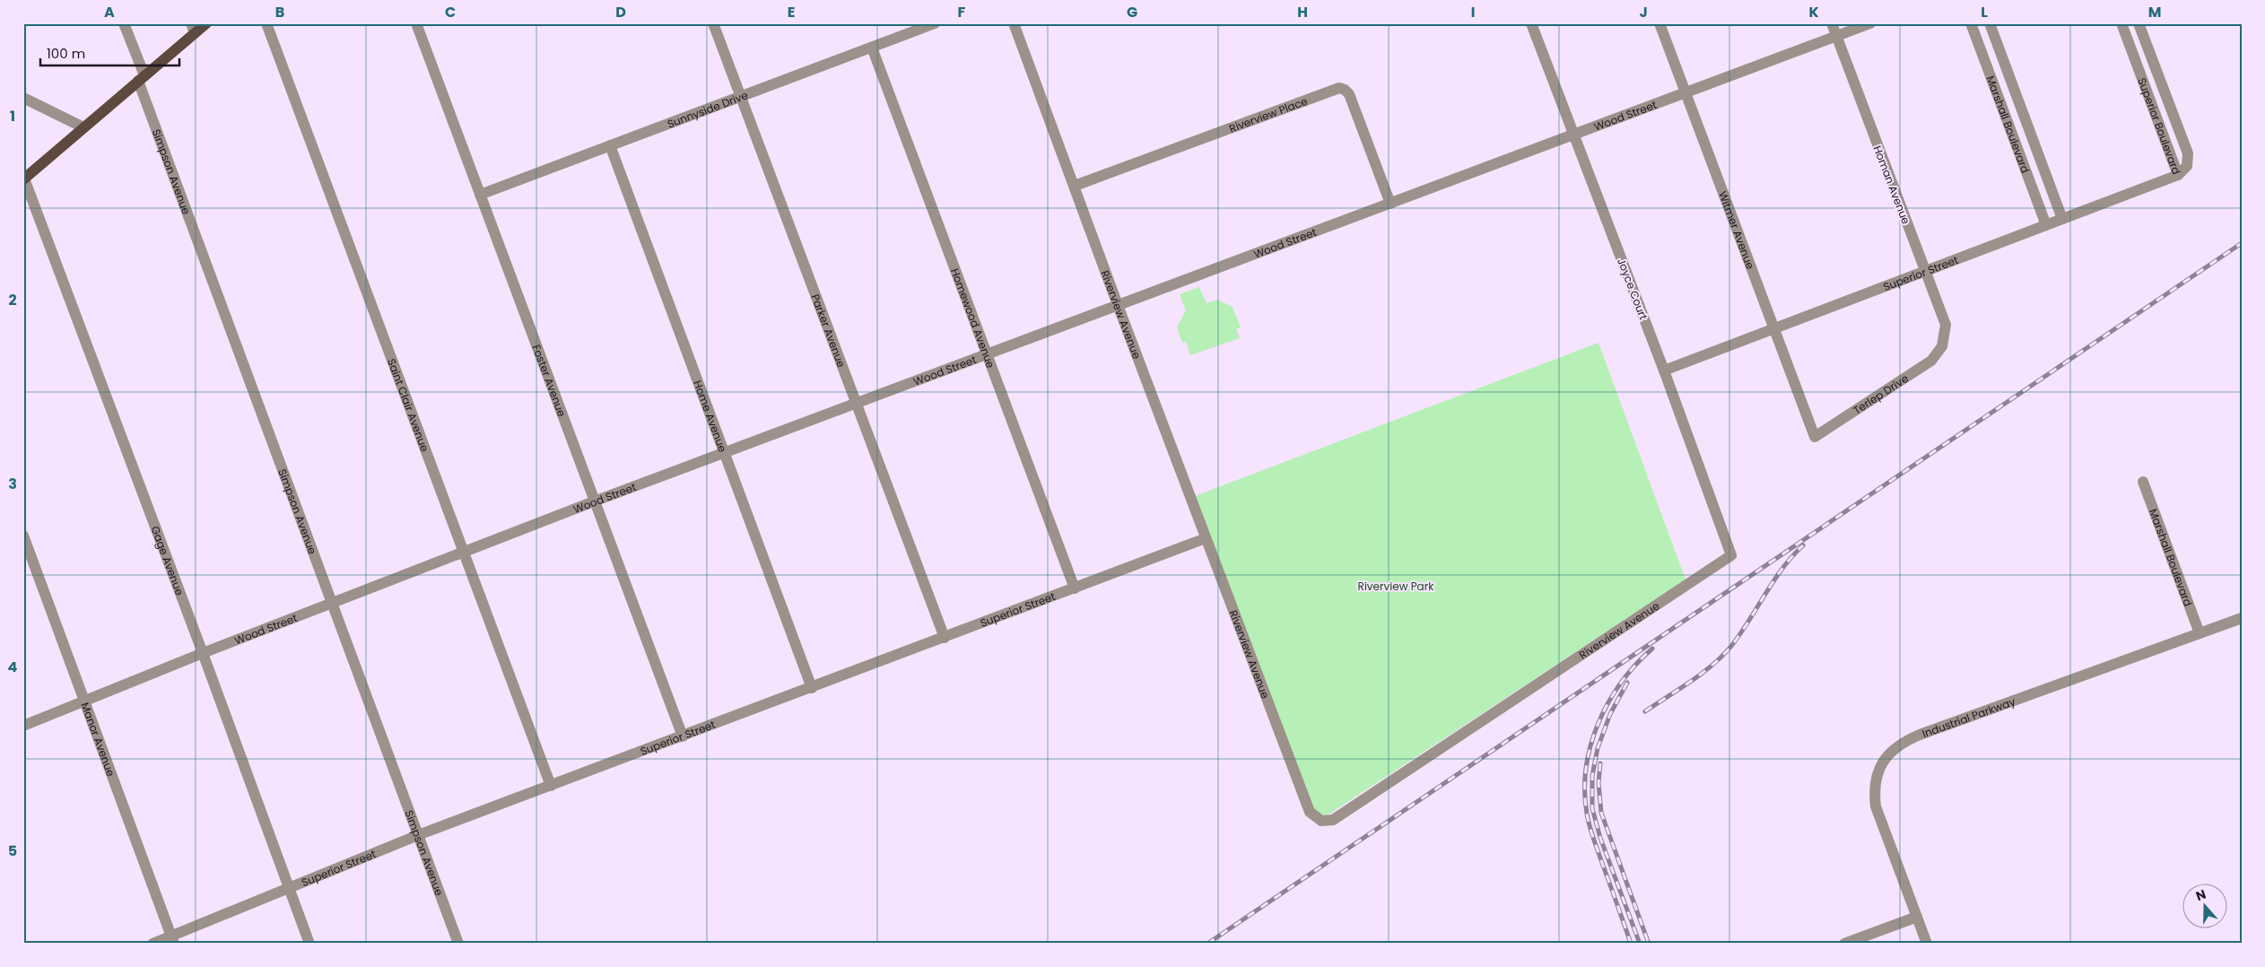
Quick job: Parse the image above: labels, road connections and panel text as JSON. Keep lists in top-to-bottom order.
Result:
{
  "streets": {
    "street": [
      "Sunnyside Drive",
      "Riverview Place",
      "Wood Street",
      "Superior Boulevard",
      "Marshall Boulevard",
      "Simpson Avenue",
      "Homan Avenue",
      "Witmer Avenue",
      "Superior Street",
      "Joyce Court",
      "Riverview Avenue",
      "Homewood Avenue",
      "Parker Avenue",
      "Foster Avenue",
      "Terlep Drive",
      "Saint Clair Avenue",
      "Home Avenue",
      "Gage Avenue",
      "Industrial Parkway",
      "Manor Avenue"
    ]
  },
  "crossings": [
    ["Sunnyside Drive", "Homewood Avenue"],
    ["Sunnyside Drive", "Parker Avenue"],
    ["Sunnyside Drive", "Foster Avenue"],
    ["Sunnyside Drive", "Home Avenue"],
    ["Riverview Place", "Wood Street"],
    ["Riverview Place", "Riverview Avenue"],
    ["Wood Street", "Simpson Avenue"],
    ["Wood Street", "Homan Avenue"],
    ["Wood Street", "Witmer Avenue"],
    ["Wood Street", "Joyce Court"],
    ["Wood Street", "Riverview Avenue"],
    ["Wood Street", "Homewood Avenue"],
    ["Wood Street", "Parker Avenue"],
    ["Wood Street", "Foster Avenue"],
    ["Wood Street", "Saint Clair Avenue"],
    ["Wood Street", "Home Avenue"],
    ["Wood Street", "Gage Avenue"],
    ["Wood Street", "Manor Avenue"],
    ["Superior Boulevard", "Superior Street"],
    ["Marshall Boulevard", "Superior Street"],
    ["Marshall Boulevard", "Industrial Parkway"],
    ["Simpson Avenue", "Superior Street"],
    ["Homan Avenue", "Superior Street"],
    ["Homan Avenue", "Terlep Drive"],
    ["Witmer Avenue", "Superior Street"],
    ["Witmer Avenue", "Terlep Drive"],
    ["Superior Street", "Joyce Court"],
    ["Superior Street", "Riverview Avenue"],
    ["Superior Street", "Homewood Avenue"],
    ["Superior Street", "Parker Avenue"],
    ["Superior Street", "Foster Avenue"],
    ["Superior Street", "Saint Clair Avenue"],
    ["Superior Street", "Home Avenue"],
    ["Superior Street", "Gage Avenue"],
    ["Superior Street", "Manor Avenue"],
    ["Joyce Court", "Riverview Avenue"]
  ],
  "parks": ["Riverview Park"],
  "scale_bar": "100 m",
  "north": "top",
  "grid": {
    "columns": [
      "A",
      "B",
      "C",
      "D",
      "E",
      "F",
      "G",
      "H",
      "I",
      "J",
      "K",
      "L",
      "M"
    ],
    "rows": [
      "1",
      "2",
      "3",
      "4",
      "5"
    ]
  }
}
